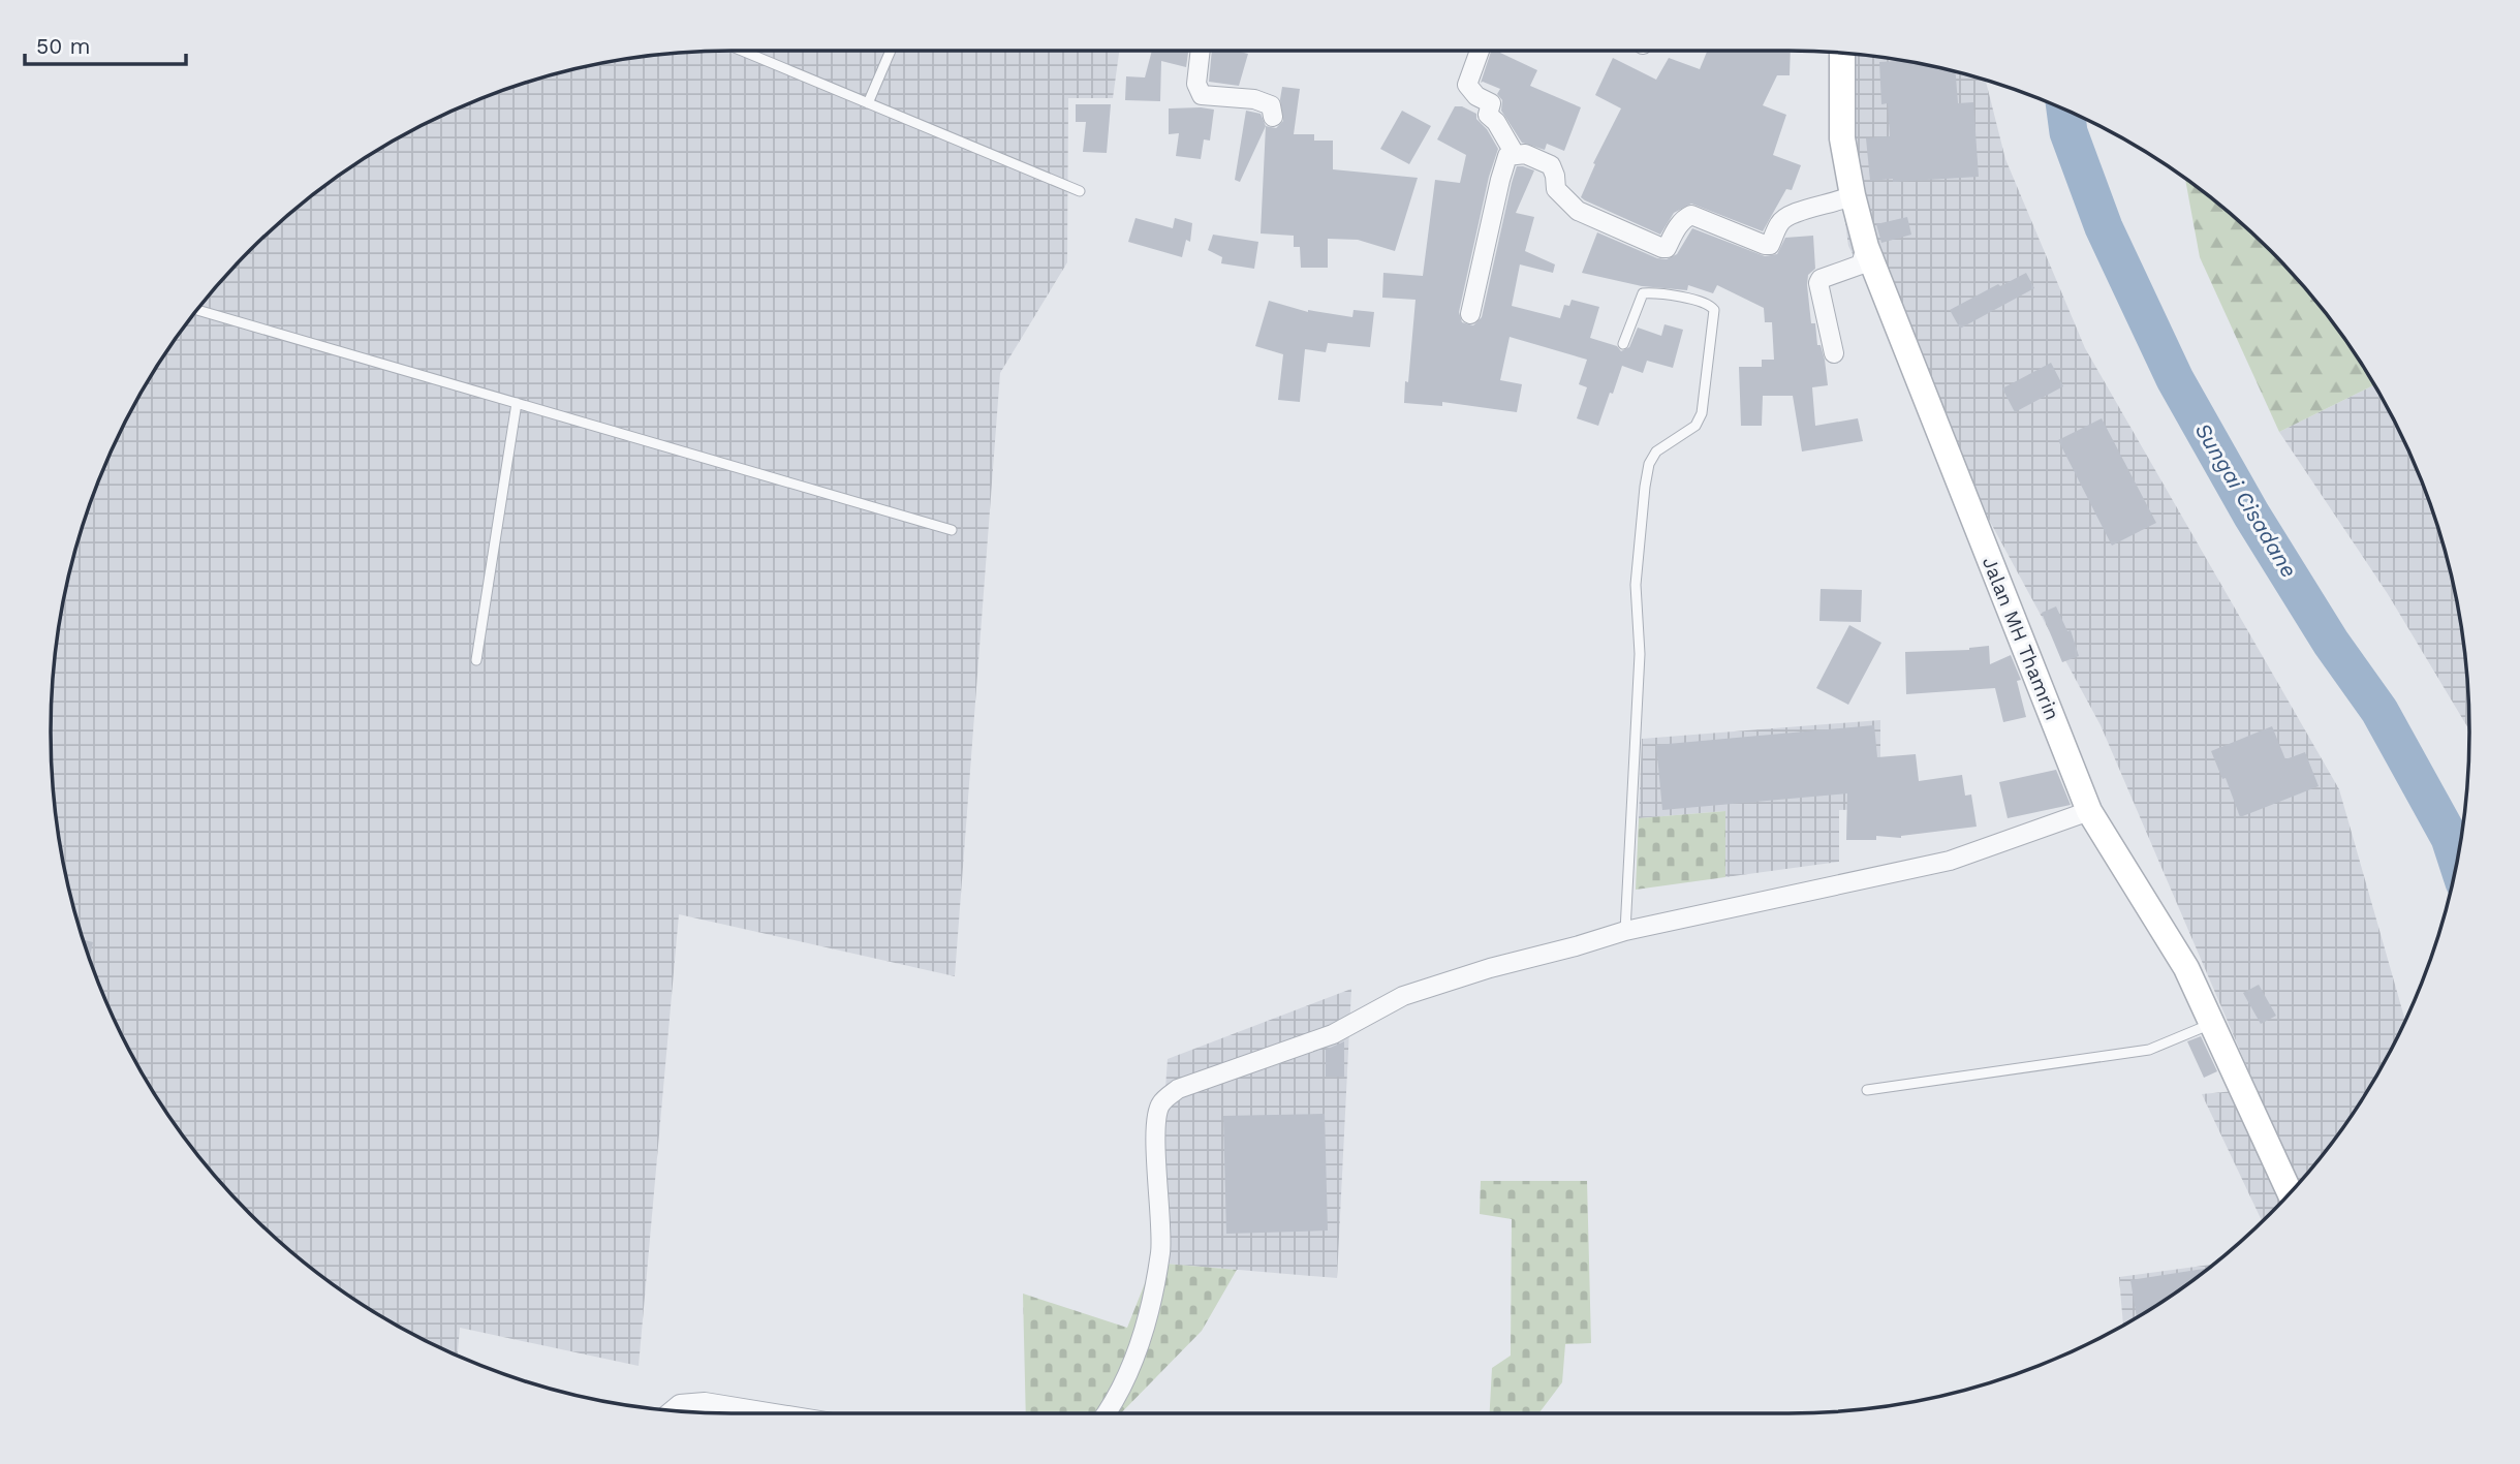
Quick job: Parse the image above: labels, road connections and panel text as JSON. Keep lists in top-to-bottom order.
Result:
{
  "streets": {
    "street": ["Jalan MH Thamrin"]
  },
  "water": ["Sungai Cisadane"],
  "scale_bar": "50 m"
}
